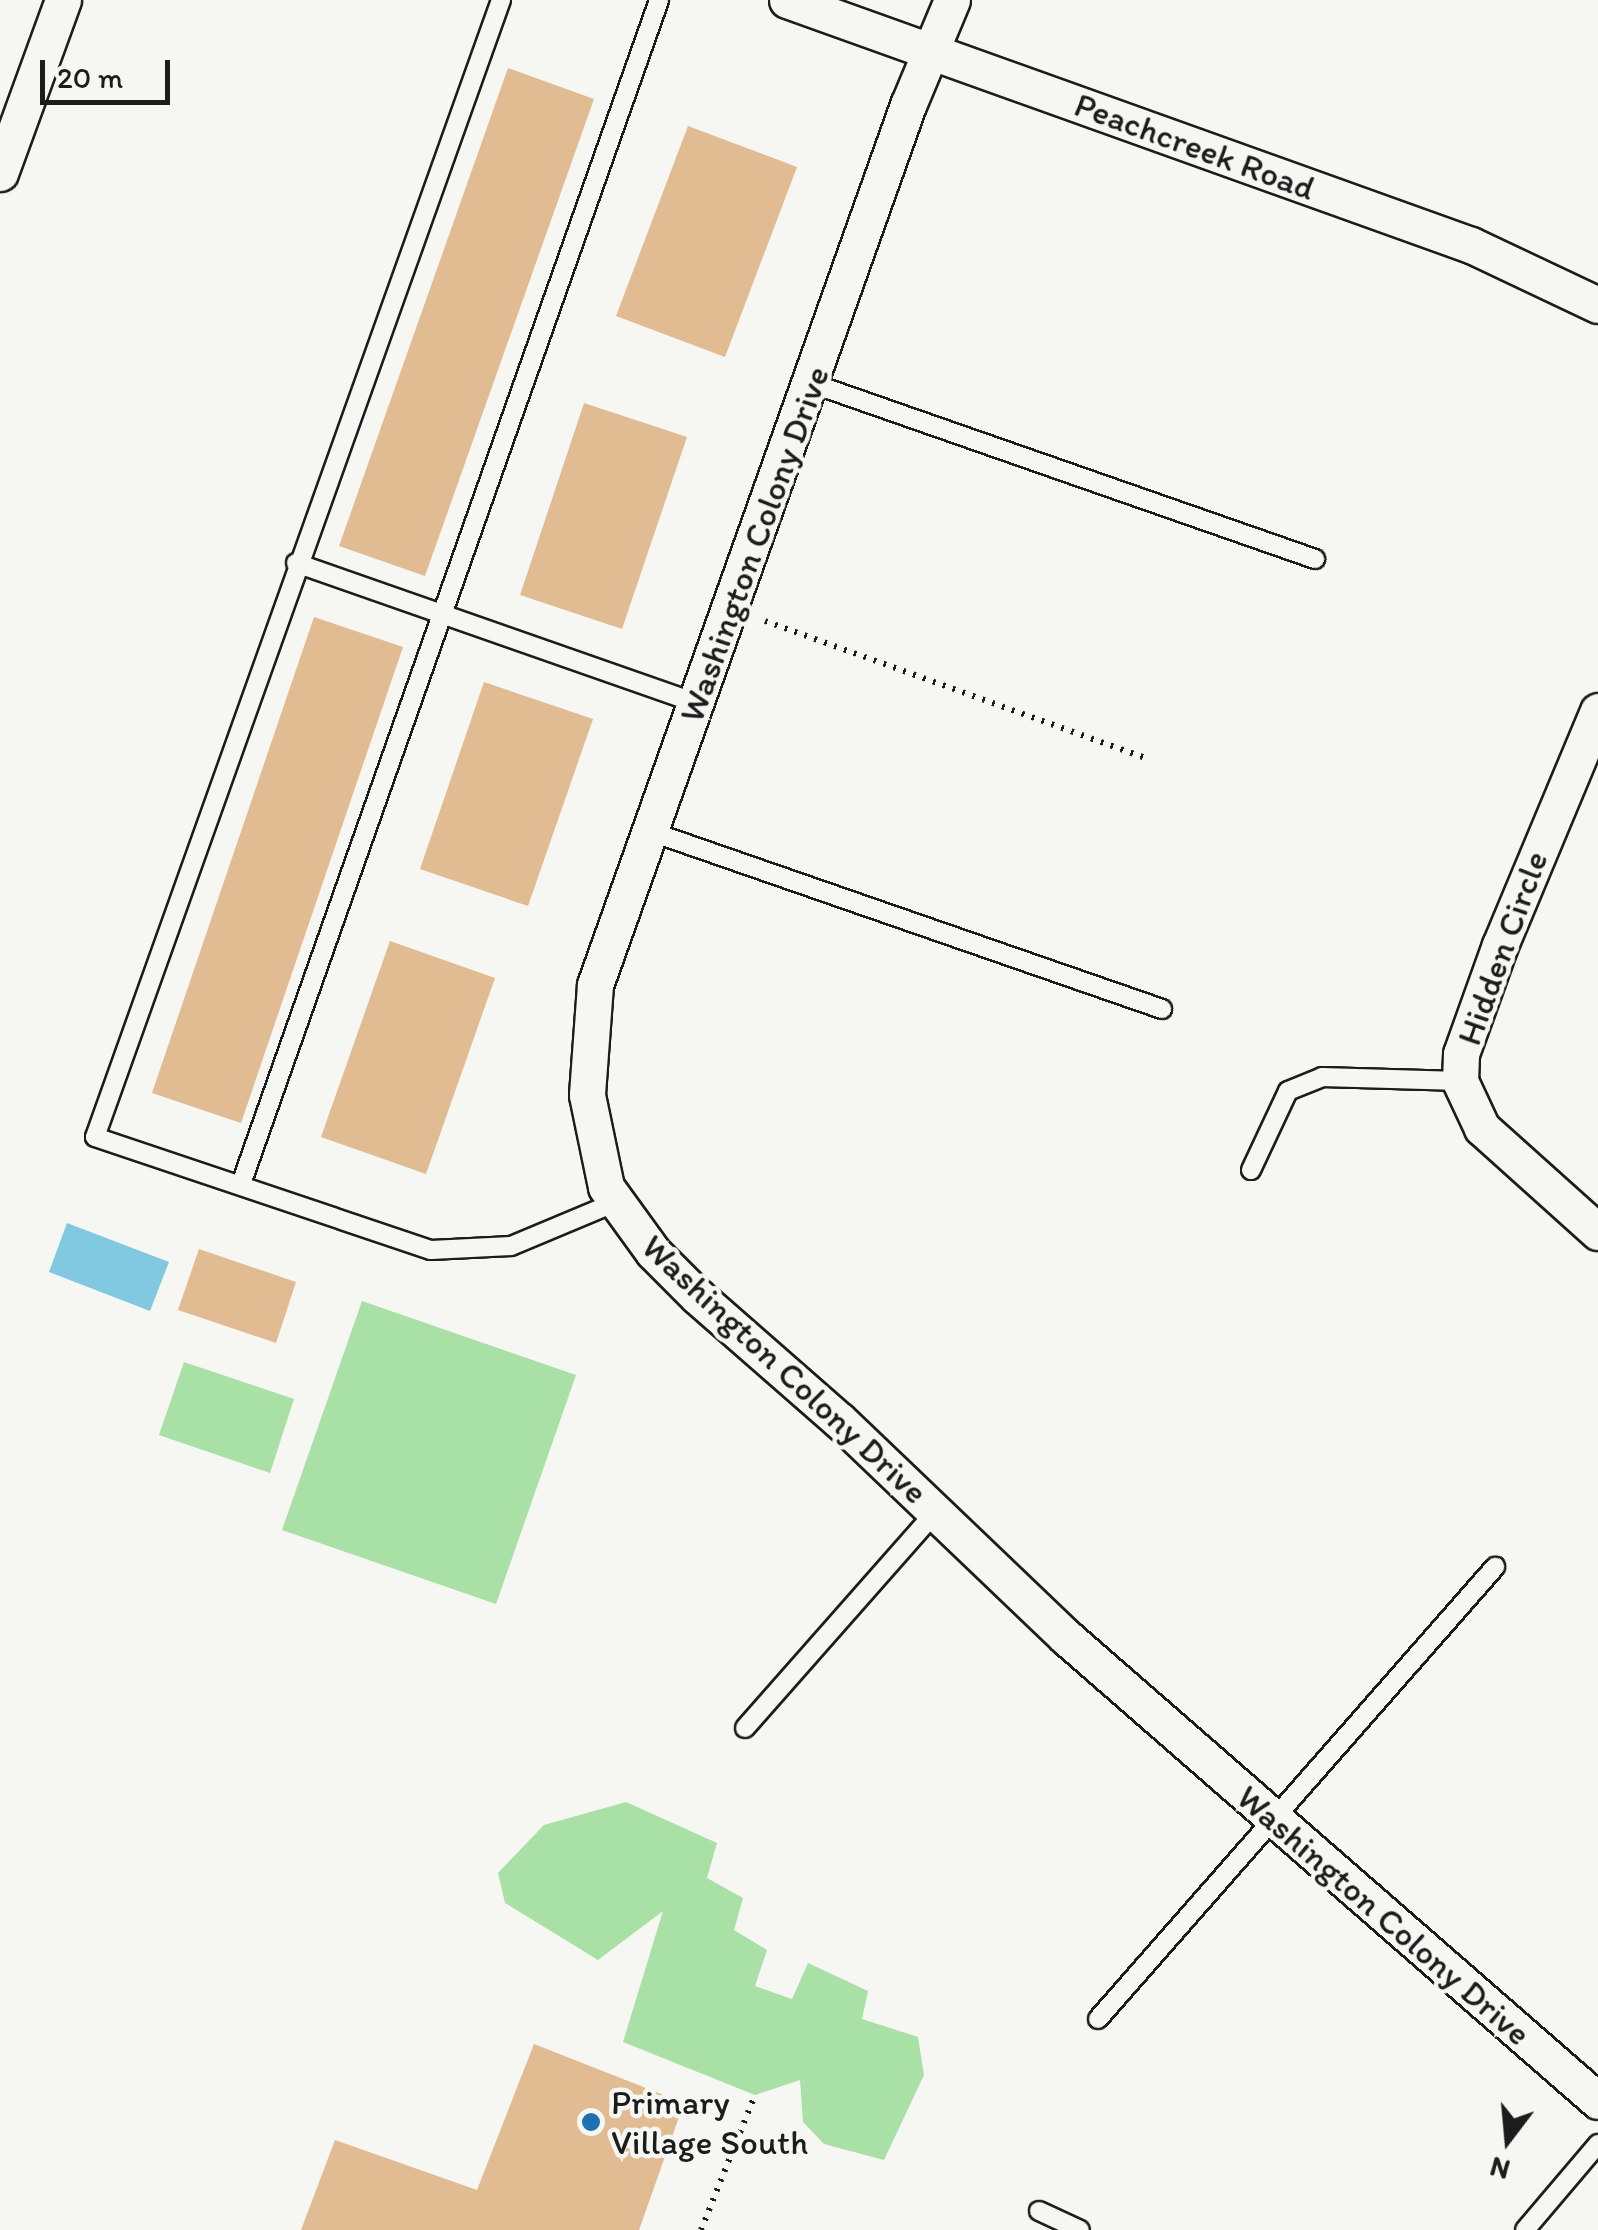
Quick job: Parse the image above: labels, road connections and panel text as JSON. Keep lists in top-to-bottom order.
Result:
{
  "streets": {
    "street": ["Peachcreek Road", "Washington Colony Drive", "Hidden Circle"]
  },
  "crossings": [
    ["Peachcreek Road", "Washington Colony Drive"]
  ],
  "places": ["Primary Village South"],
  "scale_bar": "20 m",
  "north": "bottom"
}
